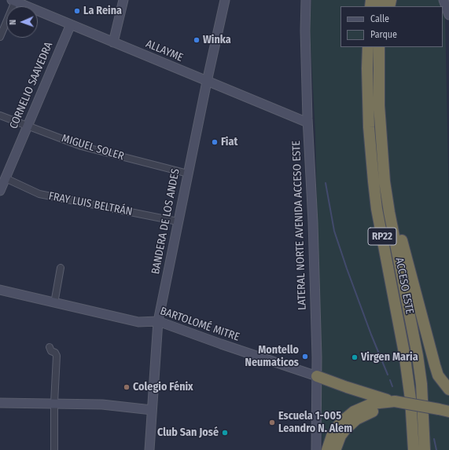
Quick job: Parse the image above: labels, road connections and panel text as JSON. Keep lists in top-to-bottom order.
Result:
{
  "streets": {
    "highway": ["RP22", "ACCESO ESTE"],
    "street": [
      "ALLAYME",
      "CORNELIO SAAVEDRA",
      "MIGUEL SOLER",
      "FRAY LUIS BELTRÁN",
      "BANDERA DE LOS ANDES",
      "LATERAL NORTE AVENIDA ACCESO ESTE",
      "BARTOLOMÉ MITRE"
    ]
  },
  "crossings": [
    ["ALLAYME", "CORNELIO SAAVEDRA"],
    ["ALLAYME", "BANDERA DE LOS ANDES"],
    ["ALLAYME", "LATERAL NORTE AVENIDA ACCESO ESTE"],
    ["CORNELIO SAAVEDRA", "MIGUEL SOLER"],
    ["CORNELIO SAAVEDRA", "FRAY LUIS BELTRÁN"],
    ["MIGUEL SOLER", "BANDERA DE LOS ANDES"],
    ["FRAY LUIS BELTRÁN", "BANDERA DE LOS ANDES"],
    ["BANDERA DE LOS ANDES", "BARTOLOMÉ MITRE"],
    ["LATERAL NORTE AVENIDA ACCESO ESTE", "BARTOLOMÉ MITRE"]
  ],
  "places": [
    "La Reina",
    "Winka",
    "Fiat",
    "Montello Neumaticos",
    "Virgen Maria",
    "Colegio Fénix",
    "Escuela 1-005 Leandro N. Alem",
    "Club San José"
  ],
  "legend": ["Calle", "Parque"],
  "north": "left"
}
